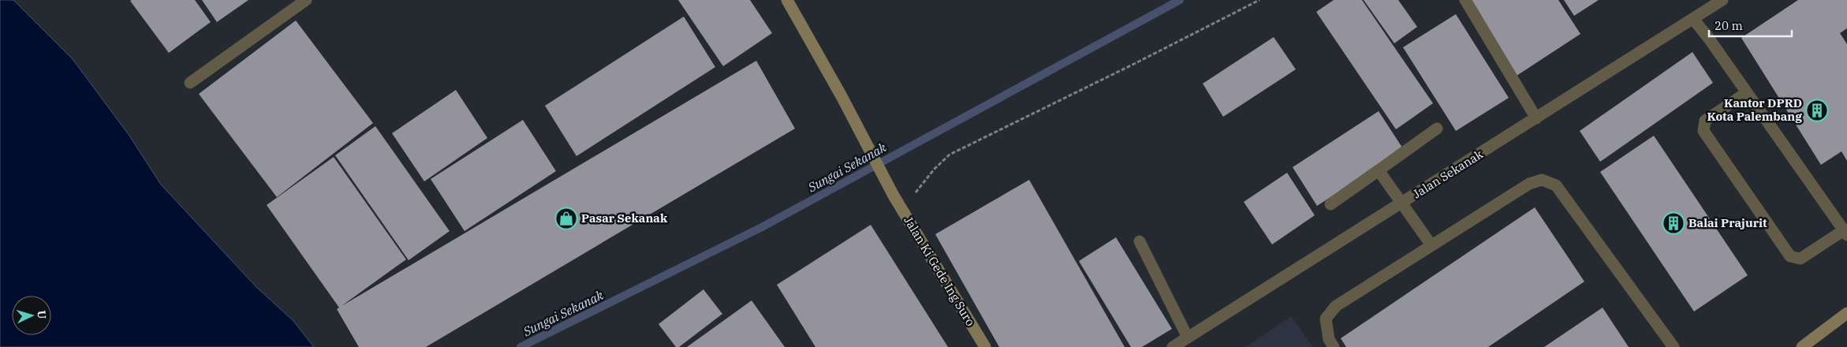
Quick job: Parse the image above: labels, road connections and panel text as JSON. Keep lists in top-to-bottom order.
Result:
{
  "streets": {
    "street": ["Jalan Sekanak", "Jalan Ki Gede Ing Suro"]
  },
  "water": ["Sungai Sekanak"],
  "places": {
    "building": ["Kantor DPRD Kota Palembang", "Balai Prajurit"],
    "shop": ["Pasar Sekanak"]
  },
  "scale_bar": "20 m",
  "north": "right"
}
